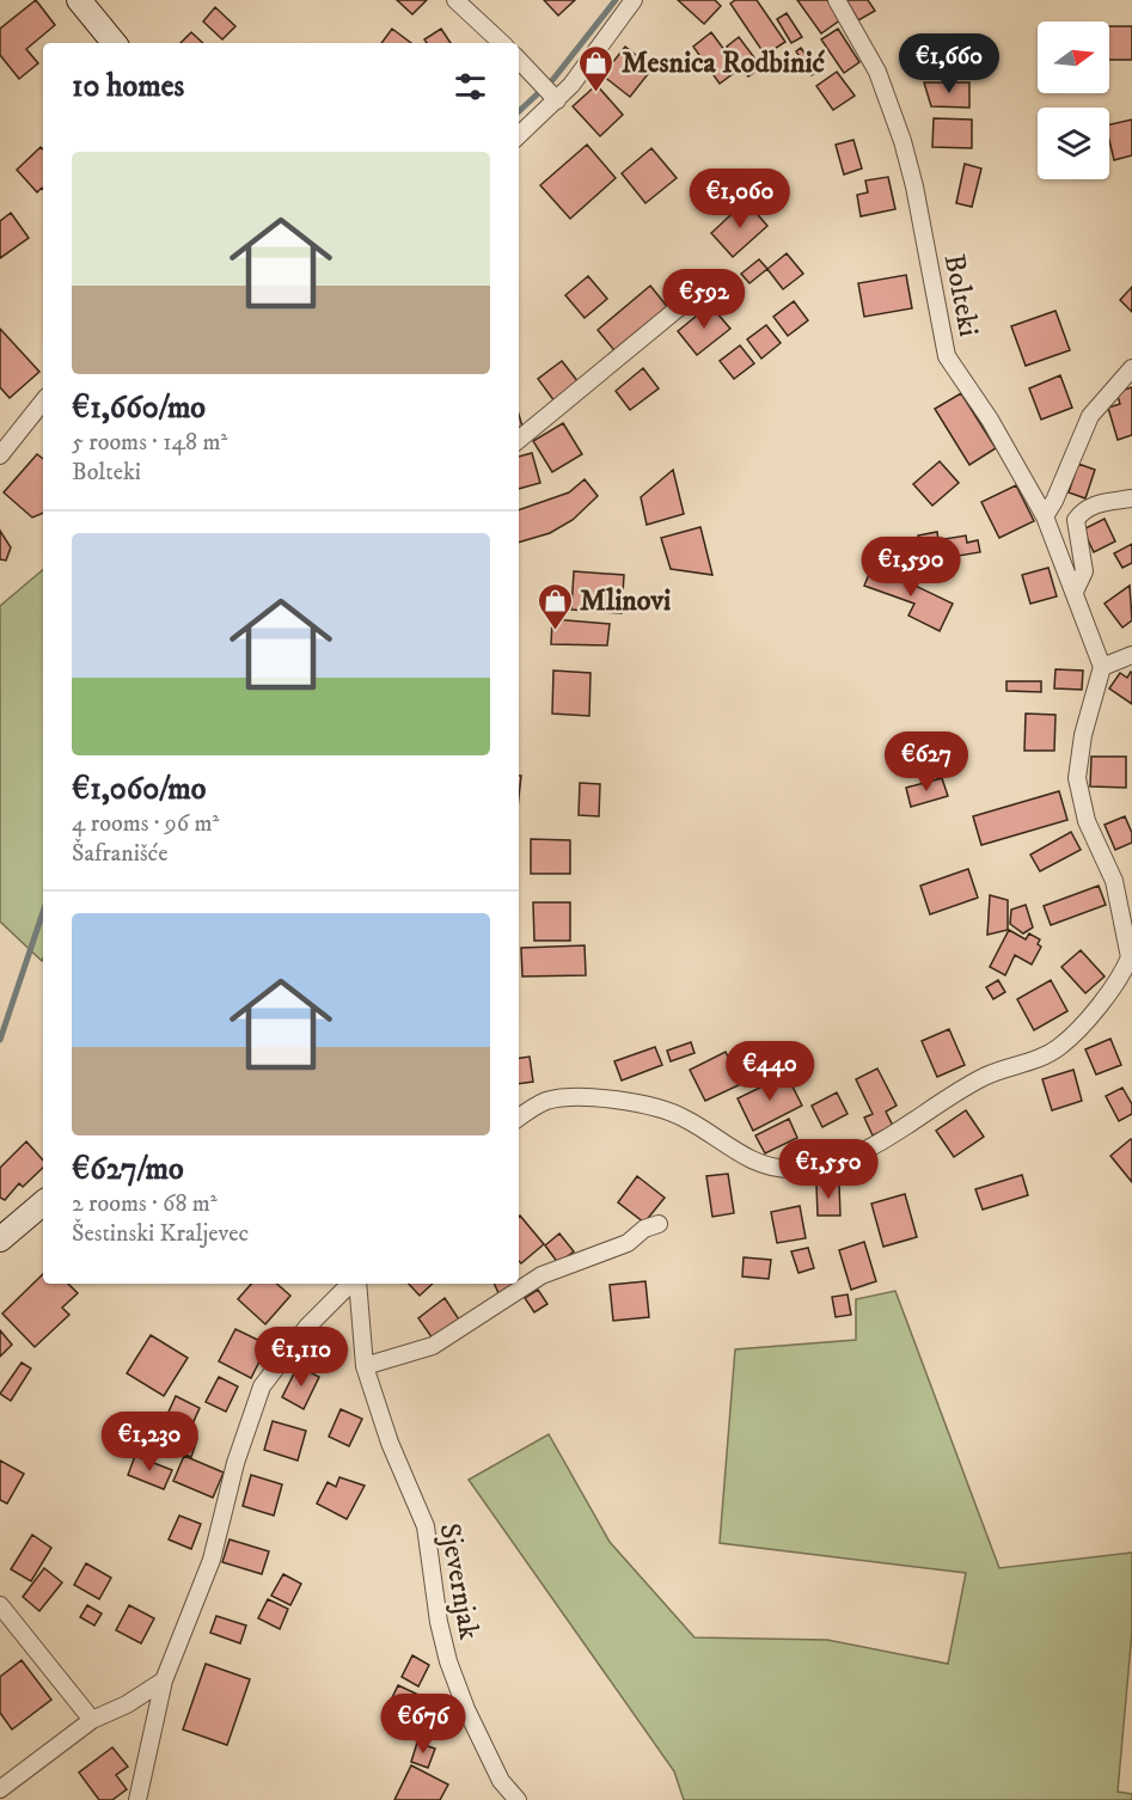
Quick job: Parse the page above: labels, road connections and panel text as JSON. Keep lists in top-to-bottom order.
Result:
{
  "streets": {
    "street": ["Bolteki", "Sjevernjak"]
  },
  "places": {
    "shop": ["Mesnica Rodbinić", "Mlinovi"]
  },
  "north": "right",
  "page": {
    "price": [
      "€1,660",
      "€1,060",
      "€592",
      "€1,590",
      "€627",
      "€440",
      "€1,550",
      "€1,110",
      "€1,230",
      "€676"
    ],
    "heading": "10 homes",
    "list": [
      {
        "name": "€1,660/mo",
        "note": "5 rooms · 148 m² · Bolteki"
      },
      {
        "name": "€1,060/mo",
        "note": "4 rooms · 96 m² · Šafranišće"
      },
      {
        "name": "€627/mo",
        "note": "2 rooms · 68 m² · Šestinski Kraljevec"
      }
    ]
  }
}
